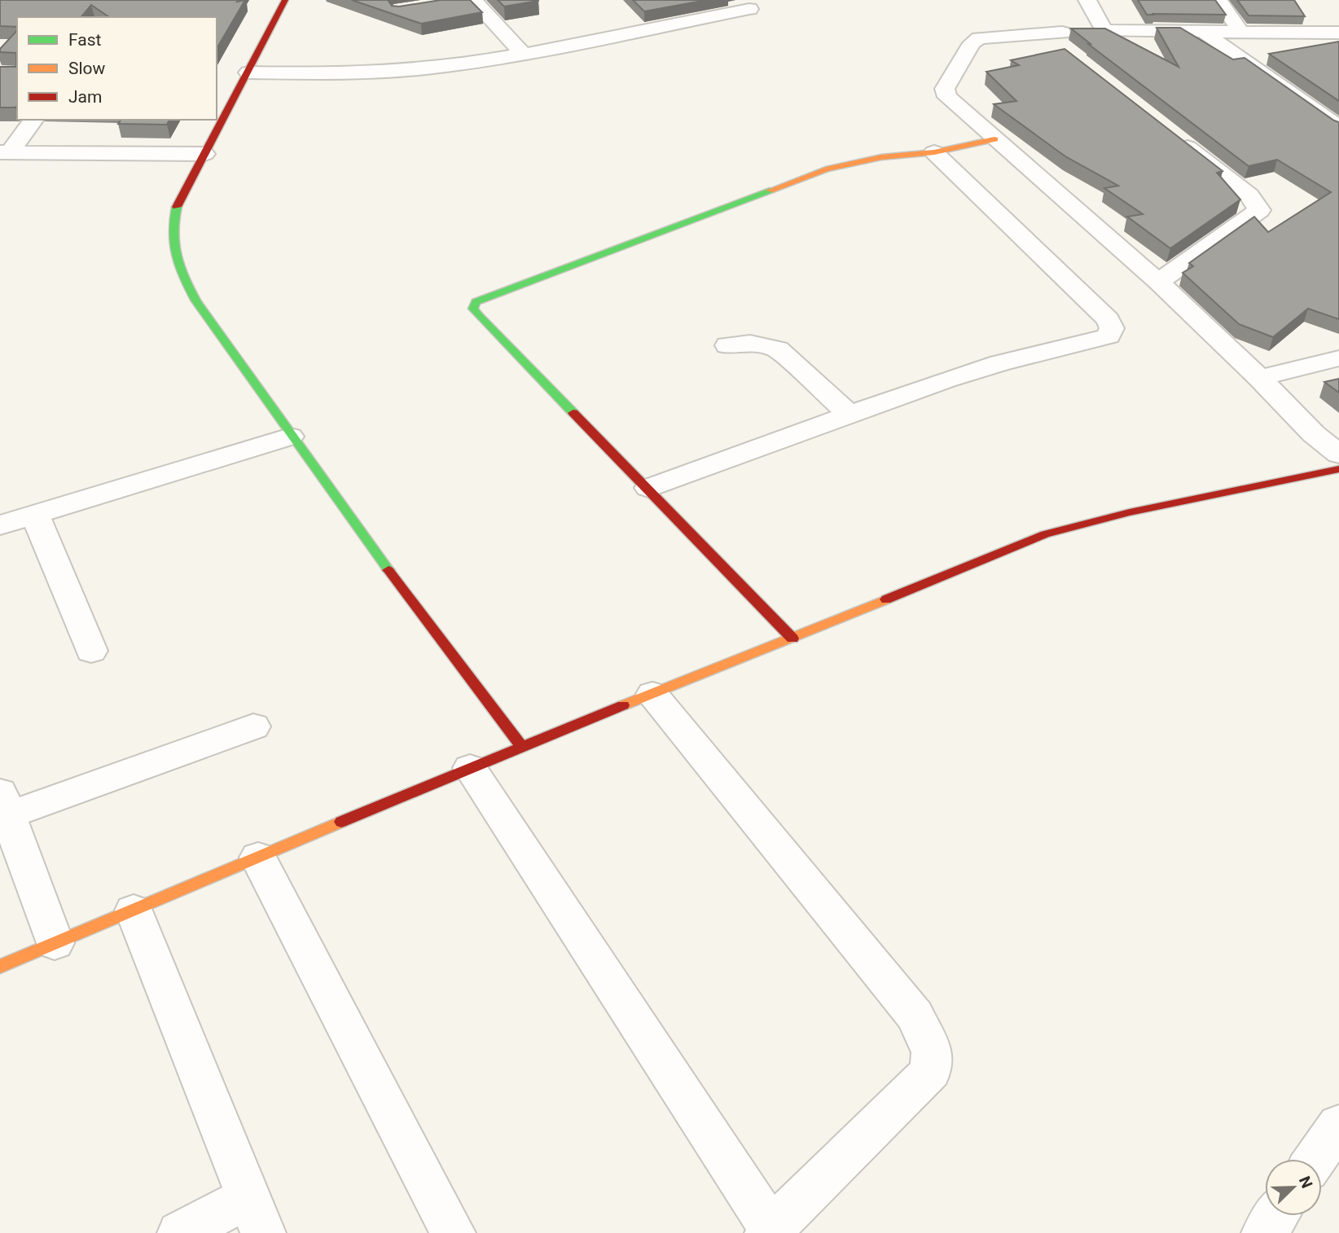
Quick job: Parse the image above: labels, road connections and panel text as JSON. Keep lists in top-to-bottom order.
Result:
{
  "legend": ["Fast", "Slow", "Jam"],
  "north": "top right"
}
